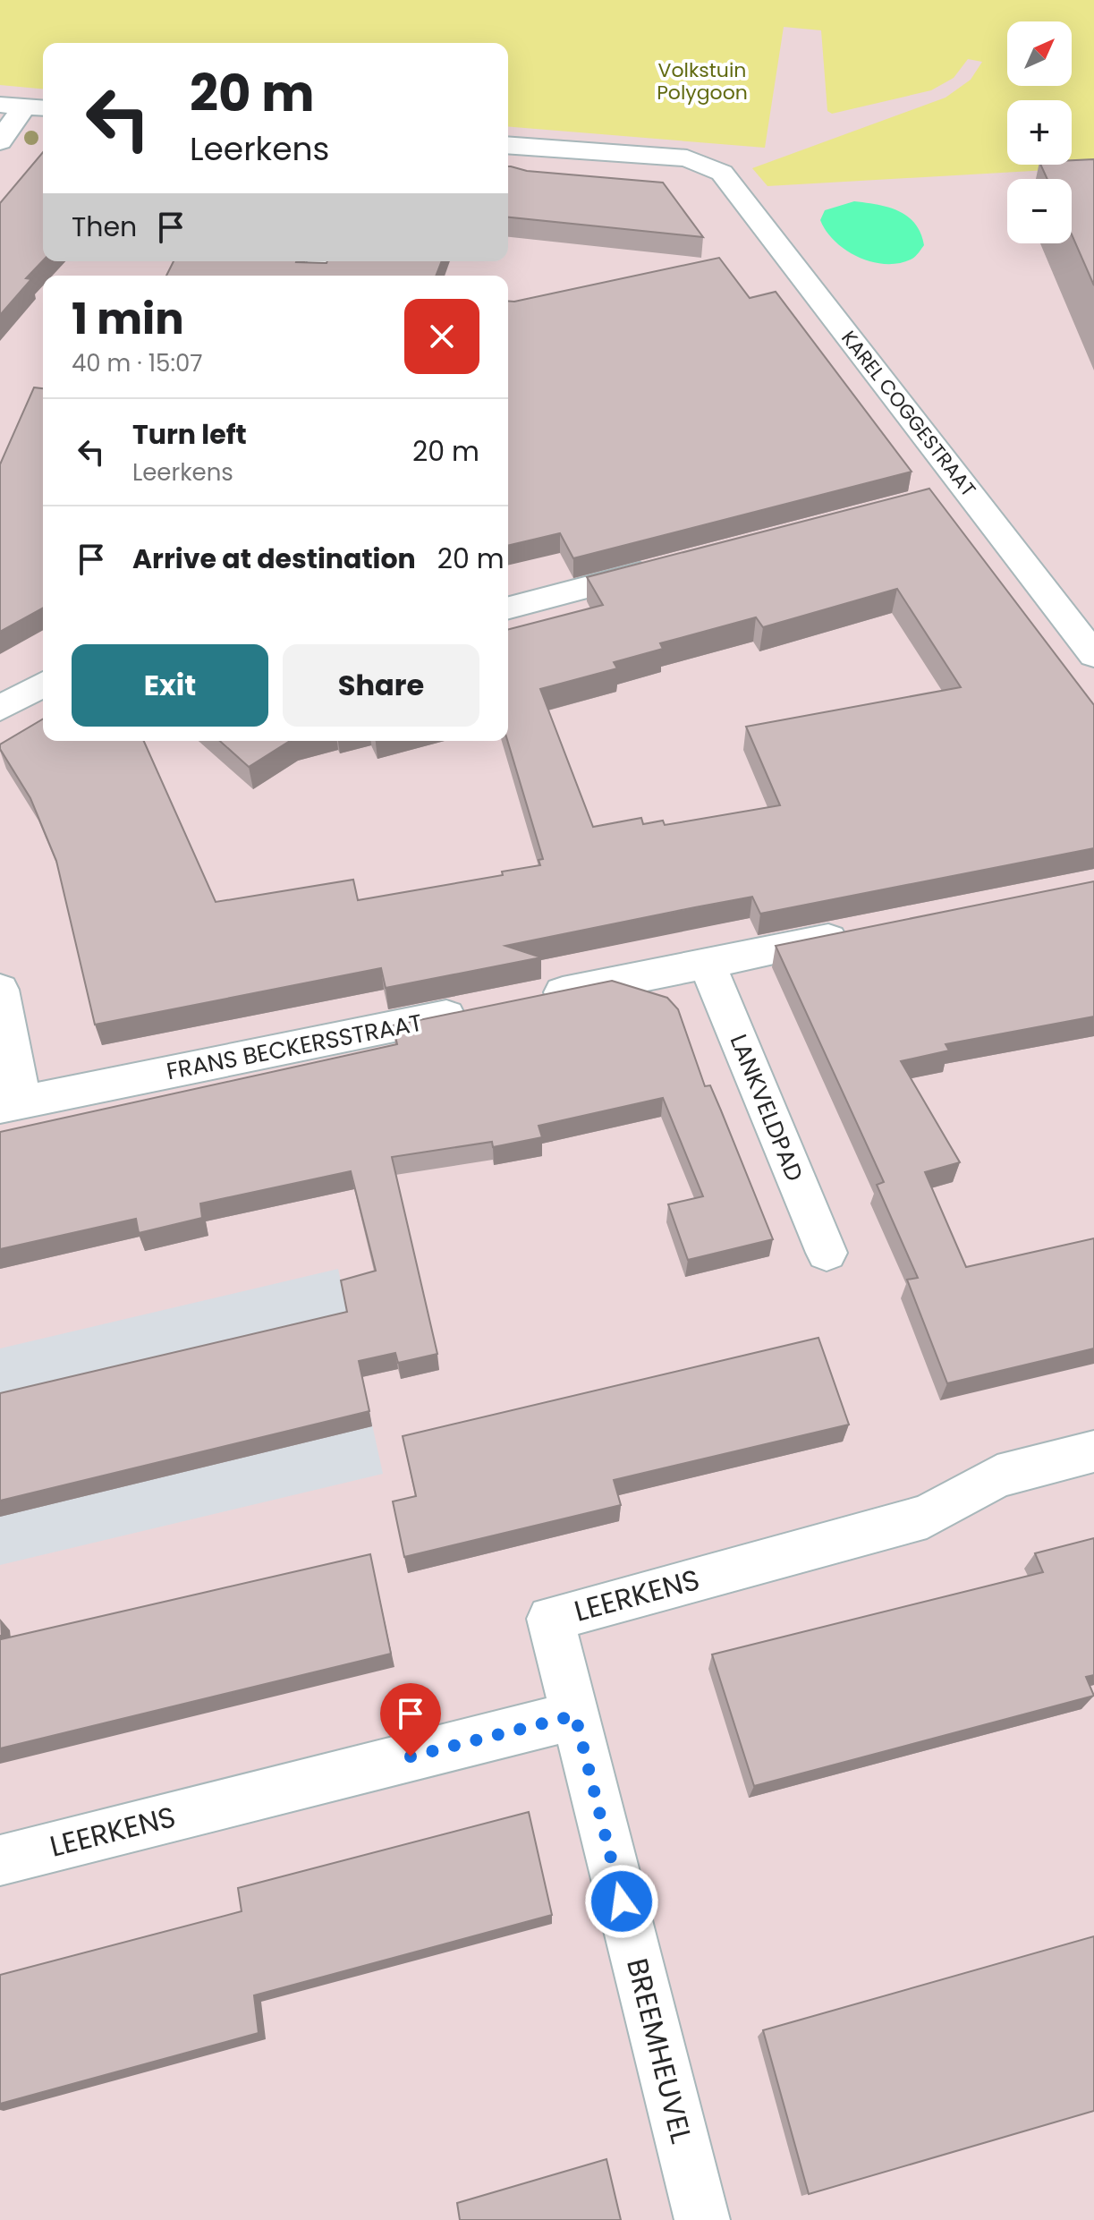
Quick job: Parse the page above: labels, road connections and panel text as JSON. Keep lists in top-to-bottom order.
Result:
{
  "streets": {
    "street": [
      "KAREL COGGESTRAAT",
      "FRANS BECKERSSTRAAT",
      "LANKVELDPAD",
      "LEERKENS",
      "BREEMHEUVEL"
    ]
  },
  "crossings": [
    ["LEERKENS", "BREEMHEUVEL"]
  ],
  "parks": ["Volkstuin Polygoon"],
  "north": "top right",
  "page": {
    "map_buttons": ["+", "−"],
    "turn": ["20 m", "Leerkens"],
    "then": "Then",
    "heading": ["1 min", "40 m · 15:07"],
    "list": [
      {
        "name": "Turn left",
        "note": "Leerkens",
        "value": "20 m"
      },
      {
        "name": "Arrive at destination",
        "value": "20 m"
      }
    ],
    "buttons": ["Exit", "Share"]
  }
}
